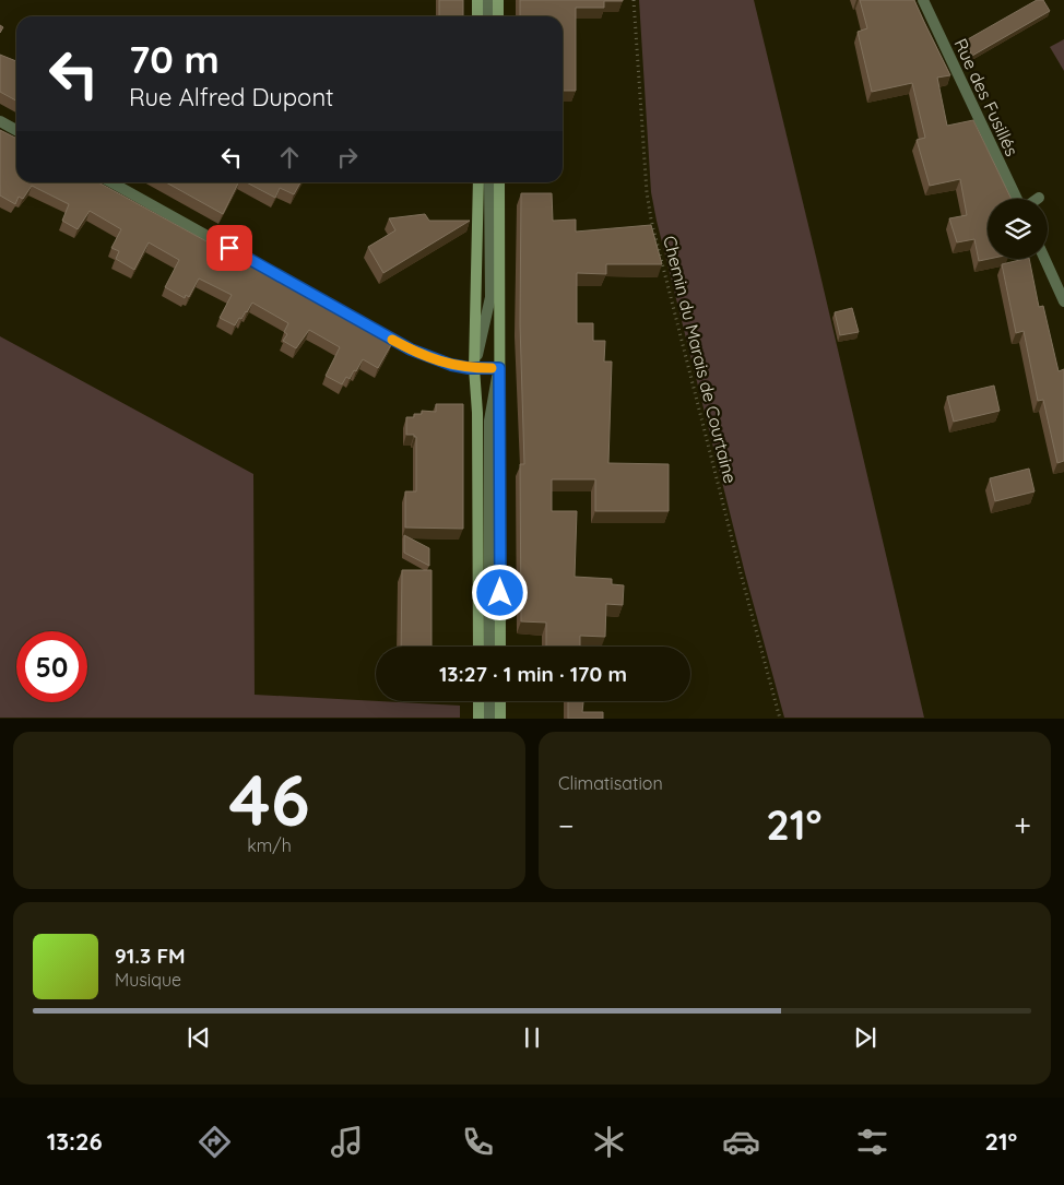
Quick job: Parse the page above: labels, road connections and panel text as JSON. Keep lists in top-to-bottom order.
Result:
{
  "streets": {
    "street": ["Rue des Fusillés"],
    "path": ["Chemin du Marais de Courtaine"]
  },
  "page": {
    "turn": ["70 m", "Rue Alfred Dupont"],
    "limit": "50",
    "trip": "13:27 · 1 min · 170 m",
    "tile": [
      ["46", "km/h"],
      "Climatisation"
    ],
    "heat": ["−", "21°", "+"],
    "song": ["91.3 FM", "Musique"],
    "tabs": ["13:26", "21°"]
  }
}
